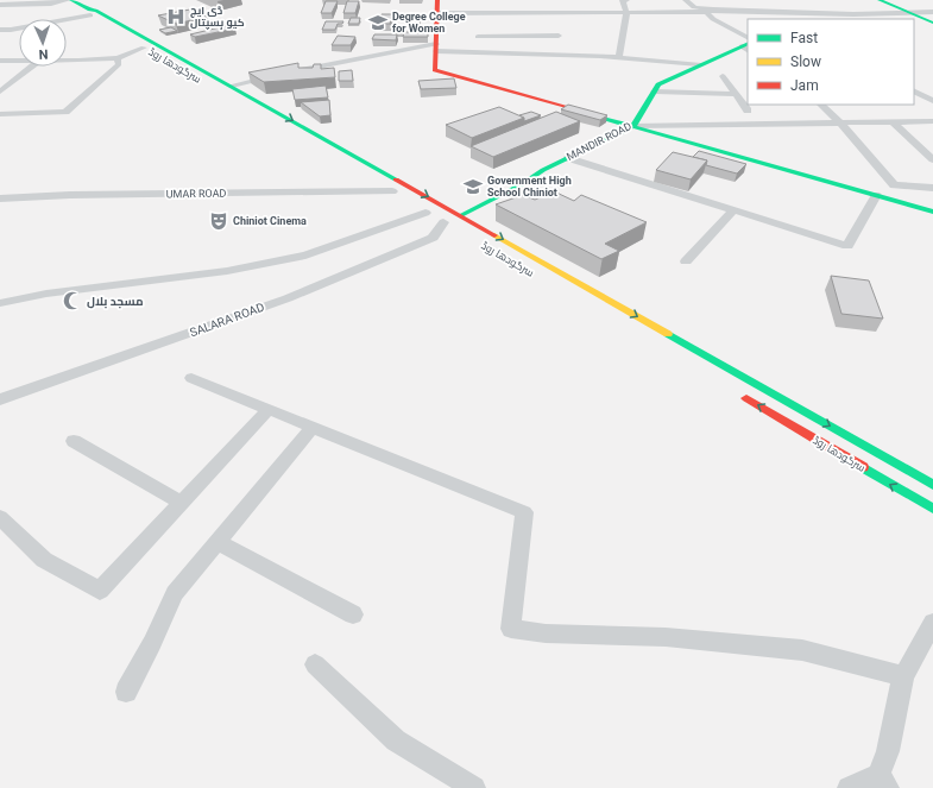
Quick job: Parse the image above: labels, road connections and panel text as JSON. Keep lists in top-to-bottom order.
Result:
{
  "streets": {
    "main road": ["سرگودھا روڈ", "MANDIR ROAD"],
    "street": ["UMAR ROAD", "SALARA ROAD"]
  },
  "crossings": [
    ["سرگودھا روڈ", "MANDIR ROAD"]
  ],
  "places": {
    "hospital": ["ڈی ایچ کیو ہسپتال"],
    "school or university": ["Degree College for Women", "Government High School Chiniot"],
    "theatre": ["Chiniot Cinema"],
    "mosque": ["مسجد بلال"]
  },
  "legend": ["Fast", "Slow", "Jam"],
  "north": "bottom"
}
